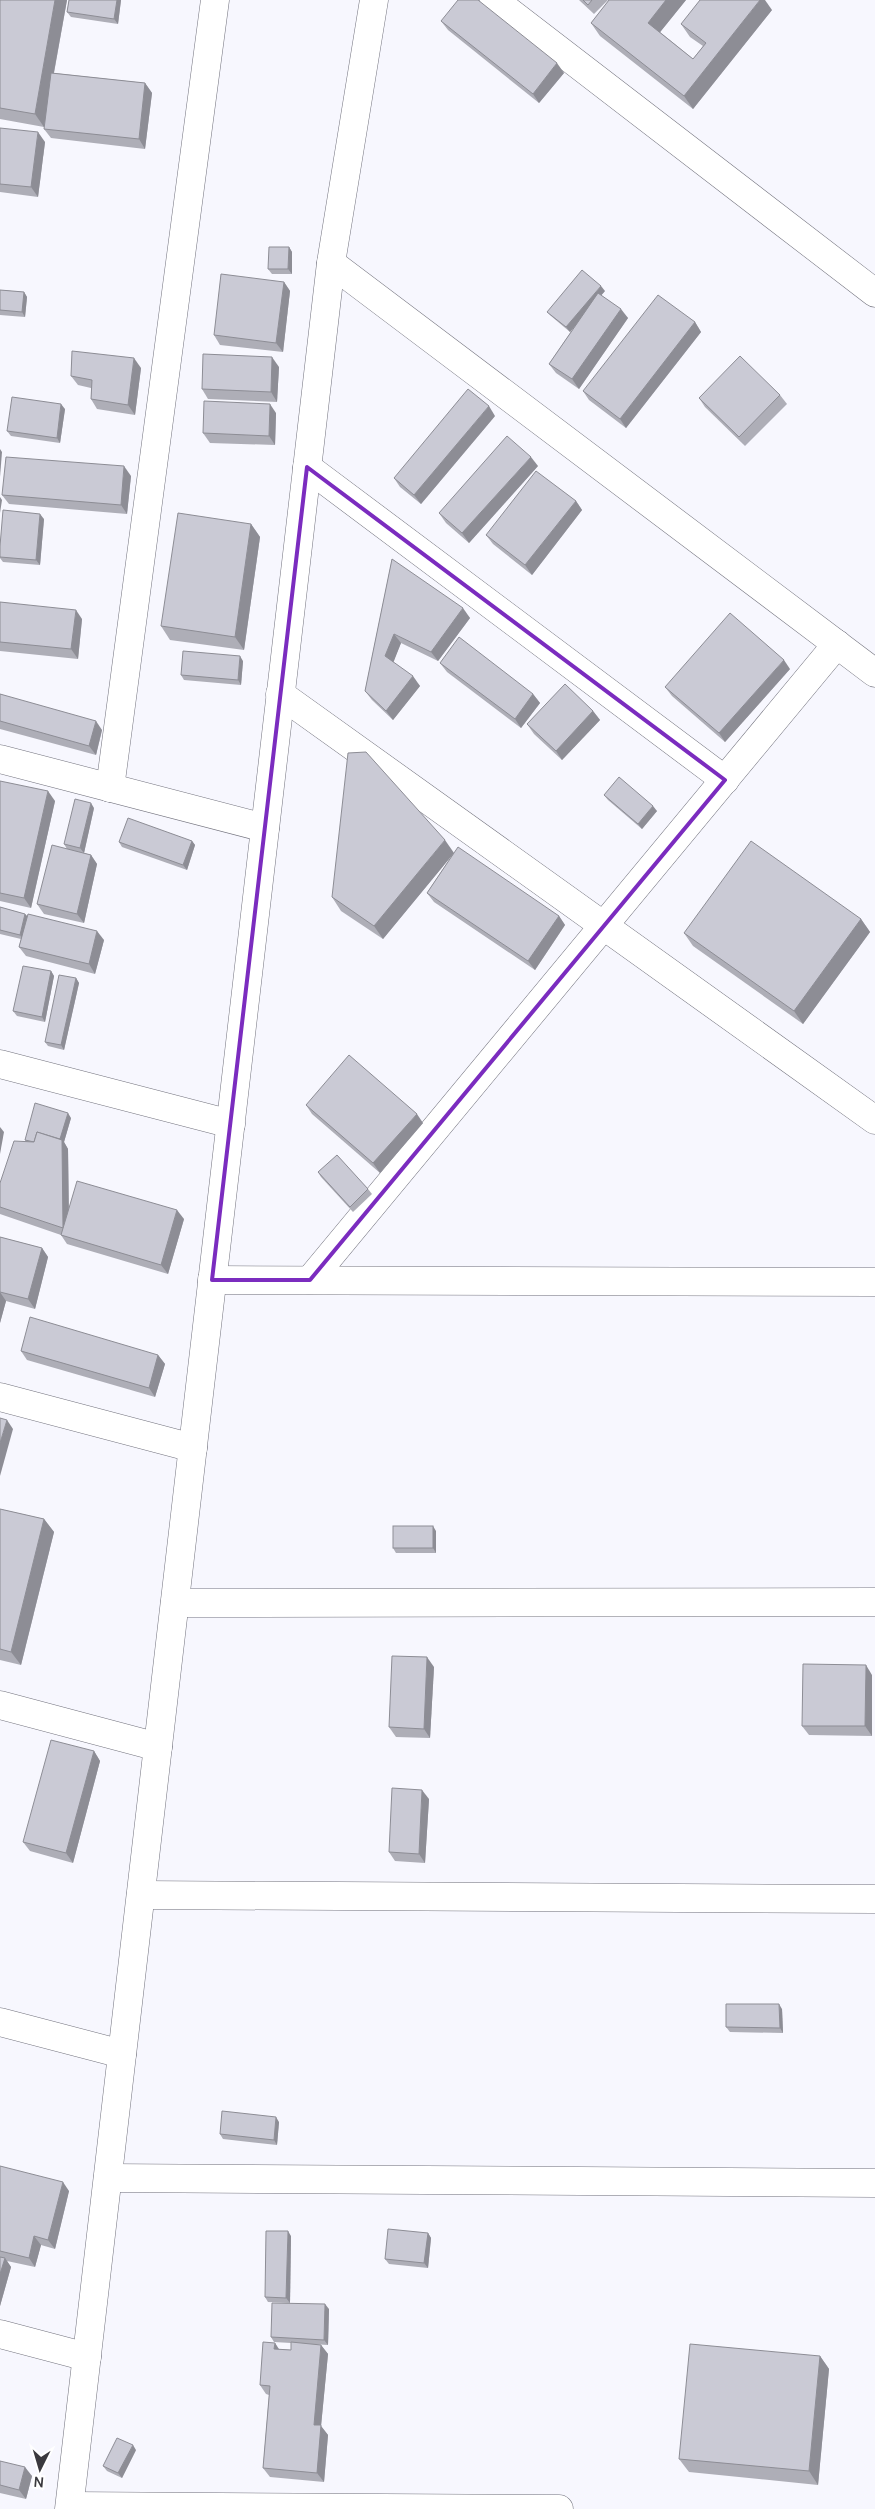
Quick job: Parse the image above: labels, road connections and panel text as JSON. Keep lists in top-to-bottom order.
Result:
{
  "north": "bottom"
}
